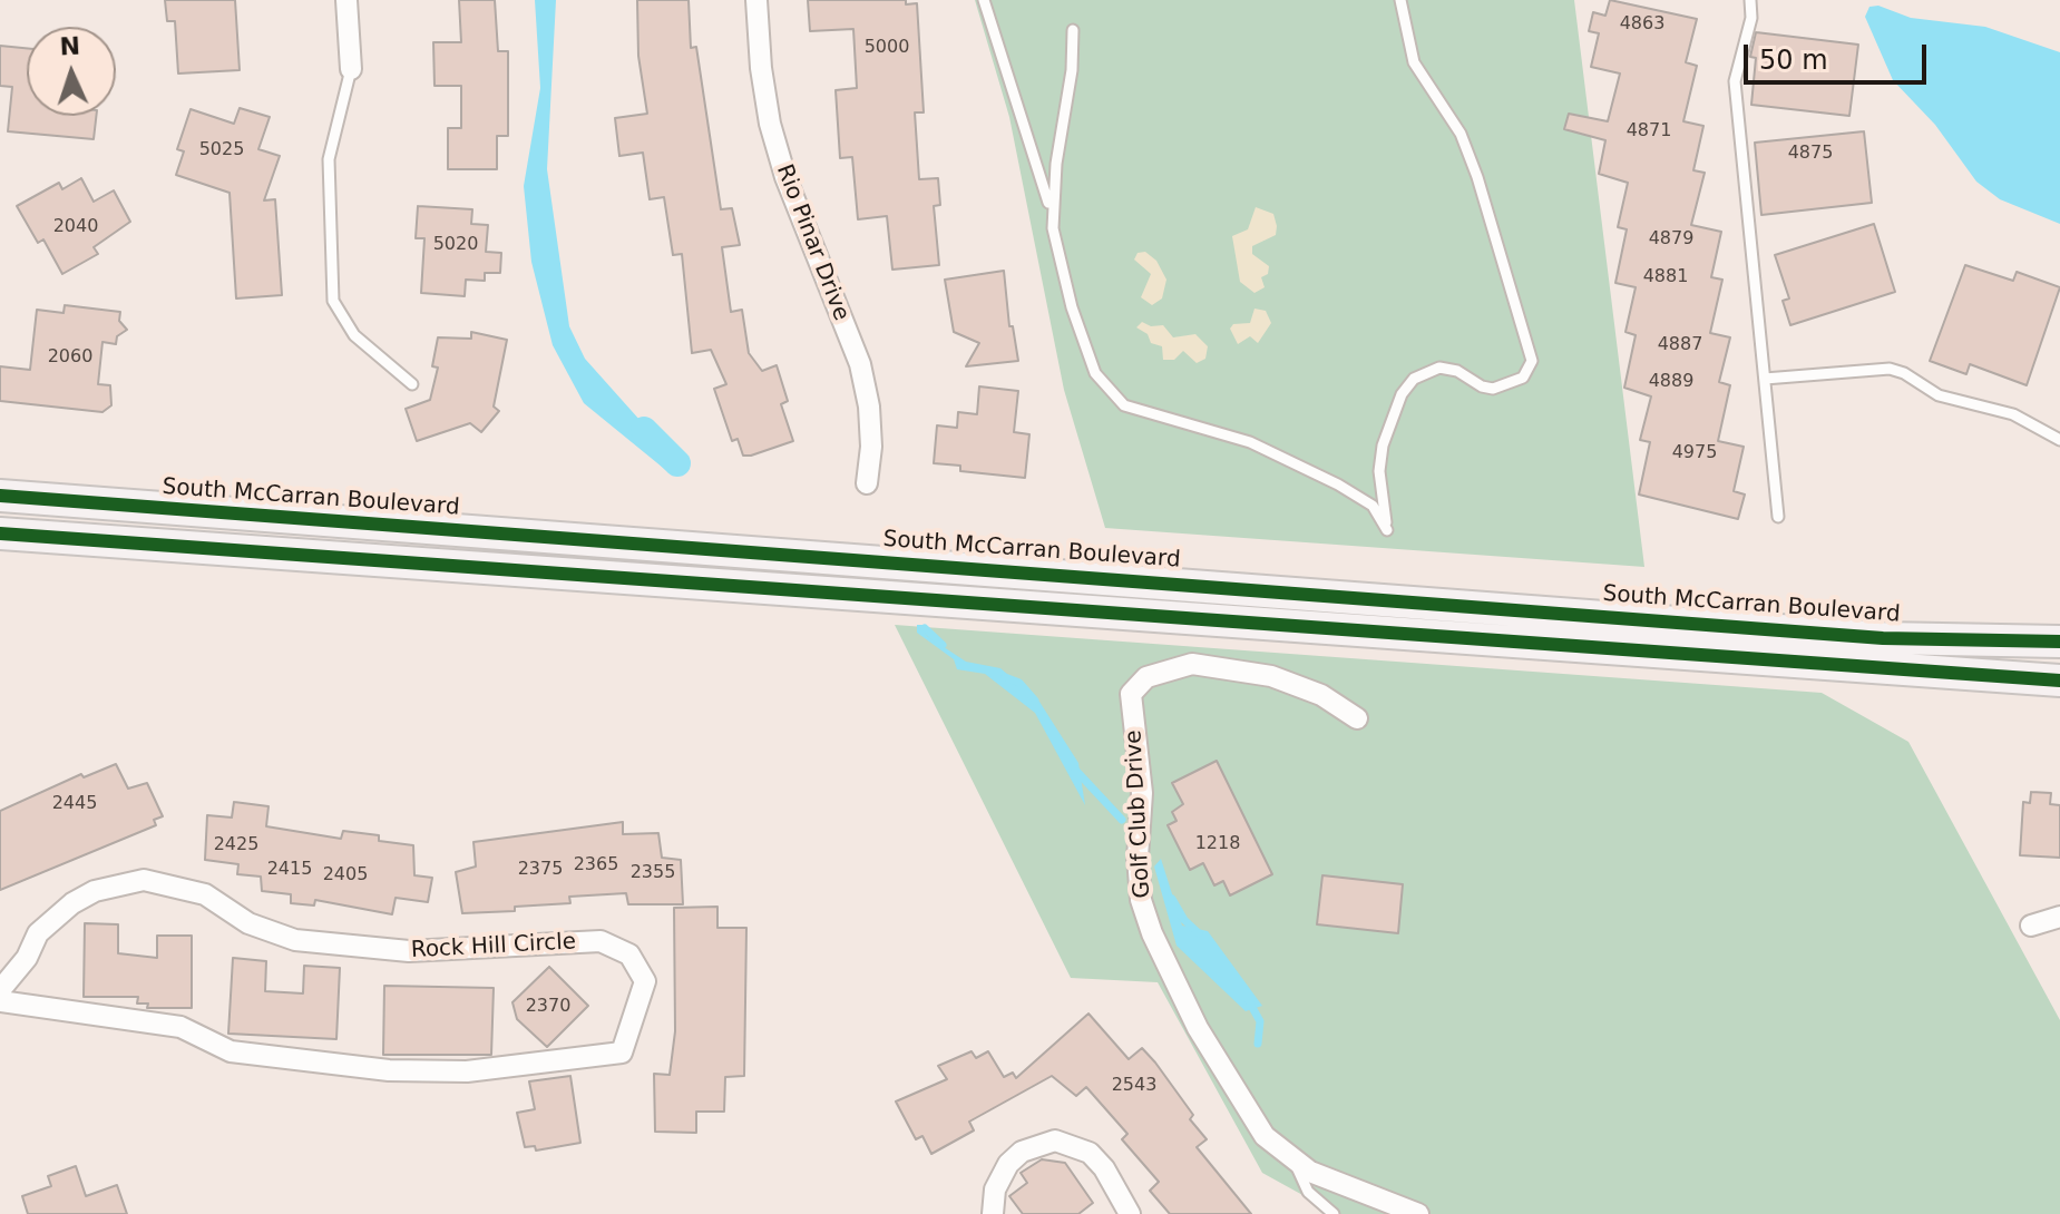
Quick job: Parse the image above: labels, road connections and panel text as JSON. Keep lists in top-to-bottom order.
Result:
{
  "streets": {
    "main road": ["South McCarran Boulevard"],
    "street": ["Rio Pinar Drive", "Golf Club Drive", "Rock Hill Circle"]
  },
  "house_numbers": [
    "4863",
    "5000",
    "4871",
    "5025",
    "4875",
    "2040",
    "4879",
    "5020",
    "4881",
    "4887",
    "2060",
    "4889",
    "4975",
    "2445",
    "1218",
    "2425",
    "2365",
    "2415",
    "2375",
    "2355",
    "2405",
    "2370",
    "2543"
  ],
  "scale_bar": "50 m",
  "north": "top"
}
